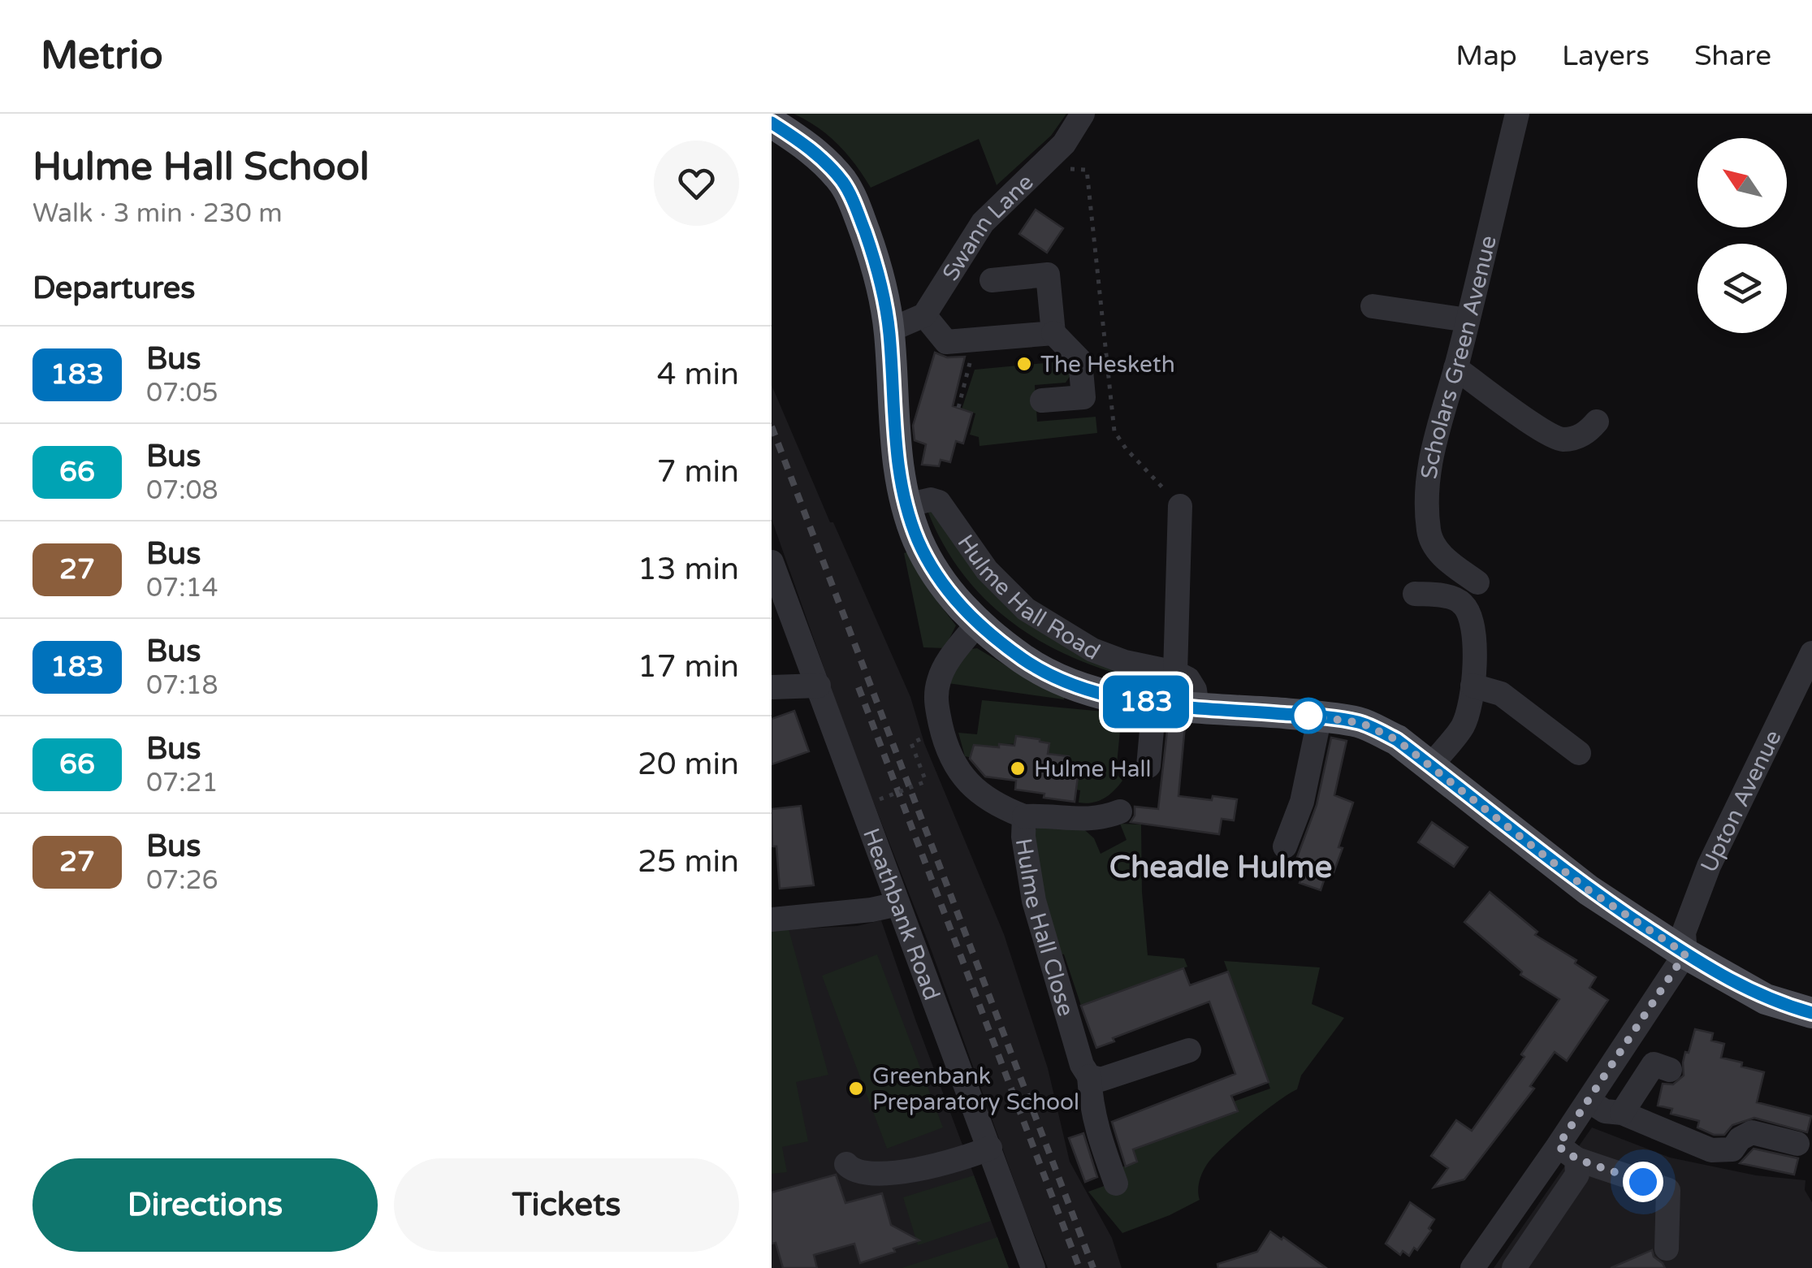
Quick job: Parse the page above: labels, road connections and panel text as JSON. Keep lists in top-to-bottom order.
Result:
{
  "streets": {
    "main road": ["Hulme Hall Road"],
    "street": [
      "Swann Lane",
      "Scholars Green Avenue",
      "Upton Avenue",
      "Heathbank Road",
      "Hulme Hall Close"
    ]
  },
  "crossings": [
    ["Hulme Hall Road", "Upton Avenue"],
    ["Hulme Hall Road", "Hulme Hall Close"]
  ],
  "districts": ["Cheadle Hulme"],
  "places": ["The Hesketh", "Hulme Hall", "Greenbank Preparatory School"],
  "lines": ["bus line 183"],
  "north": "top left",
  "page": {
    "header": "Metrio",
    "nav": ["Map", "Layers", "Share"],
    "heading": [
      ["Hulme Hall School", "Walk · 3 min · 230 m"],
      "Departures"
    ],
    "on_map": "183",
    "list": [
      {
        "mark": "183",
        "name": "Bus",
        "note": "07:05",
        "value": "4 min"
      },
      {
        "mark": "66",
        "name": "Bus",
        "note": "07:08",
        "value": "7 min"
      },
      {
        "mark": "27",
        "name": "Bus",
        "note": "07:14",
        "value": "13 min"
      },
      {
        "mark": "183",
        "name": "Bus",
        "note": "07:18",
        "value": "17 min"
      },
      {
        "mark": "66",
        "name": "Bus",
        "note": "07:21",
        "value": "20 min"
      },
      {
        "mark": "27",
        "name": "Bus",
        "note": "07:26",
        "value": "25 min"
      }
    ],
    "buttons": ["Directions", "Tickets"]
  }
}
